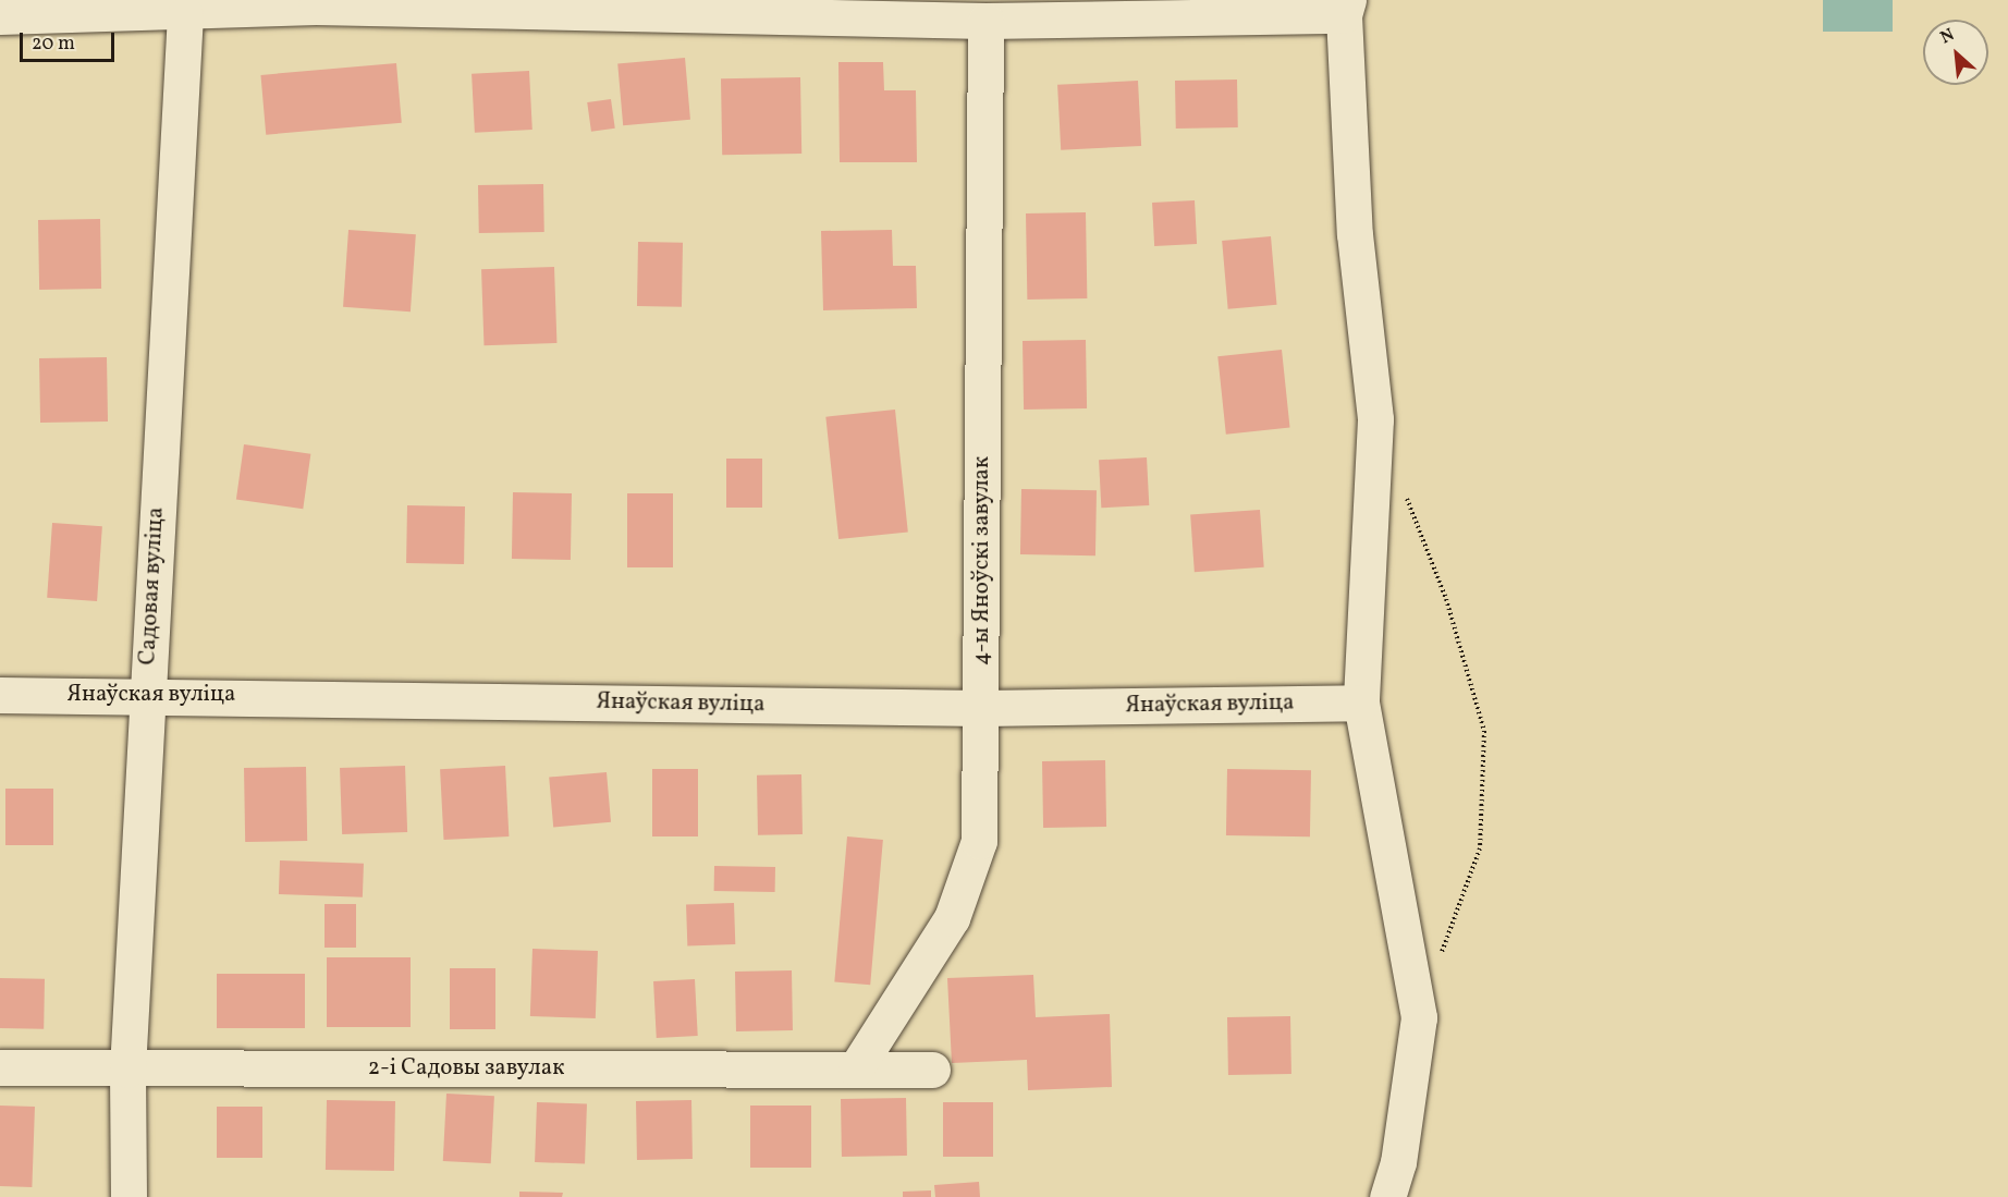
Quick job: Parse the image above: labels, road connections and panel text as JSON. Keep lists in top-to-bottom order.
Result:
{
  "streets": {
    "street": [
      "4-ы Яноўскі завулак",
      "Садовая вуліца",
      "Янаўская вуліца",
      "2-і Садовы завулак"
    ]
  },
  "crossings": [
    ["4-ы Яноўскі завулак", "Янаўская вуліца"],
    ["4-ы Яноўскі завулак", "2-і Садовы завулак"],
    ["Садовая вуліца", "Янаўская вуліца"],
    ["Садовая вуліца", "2-і Садовы завулак"]
  ],
  "scale_bar": "20 m",
  "north": "top left"
}
